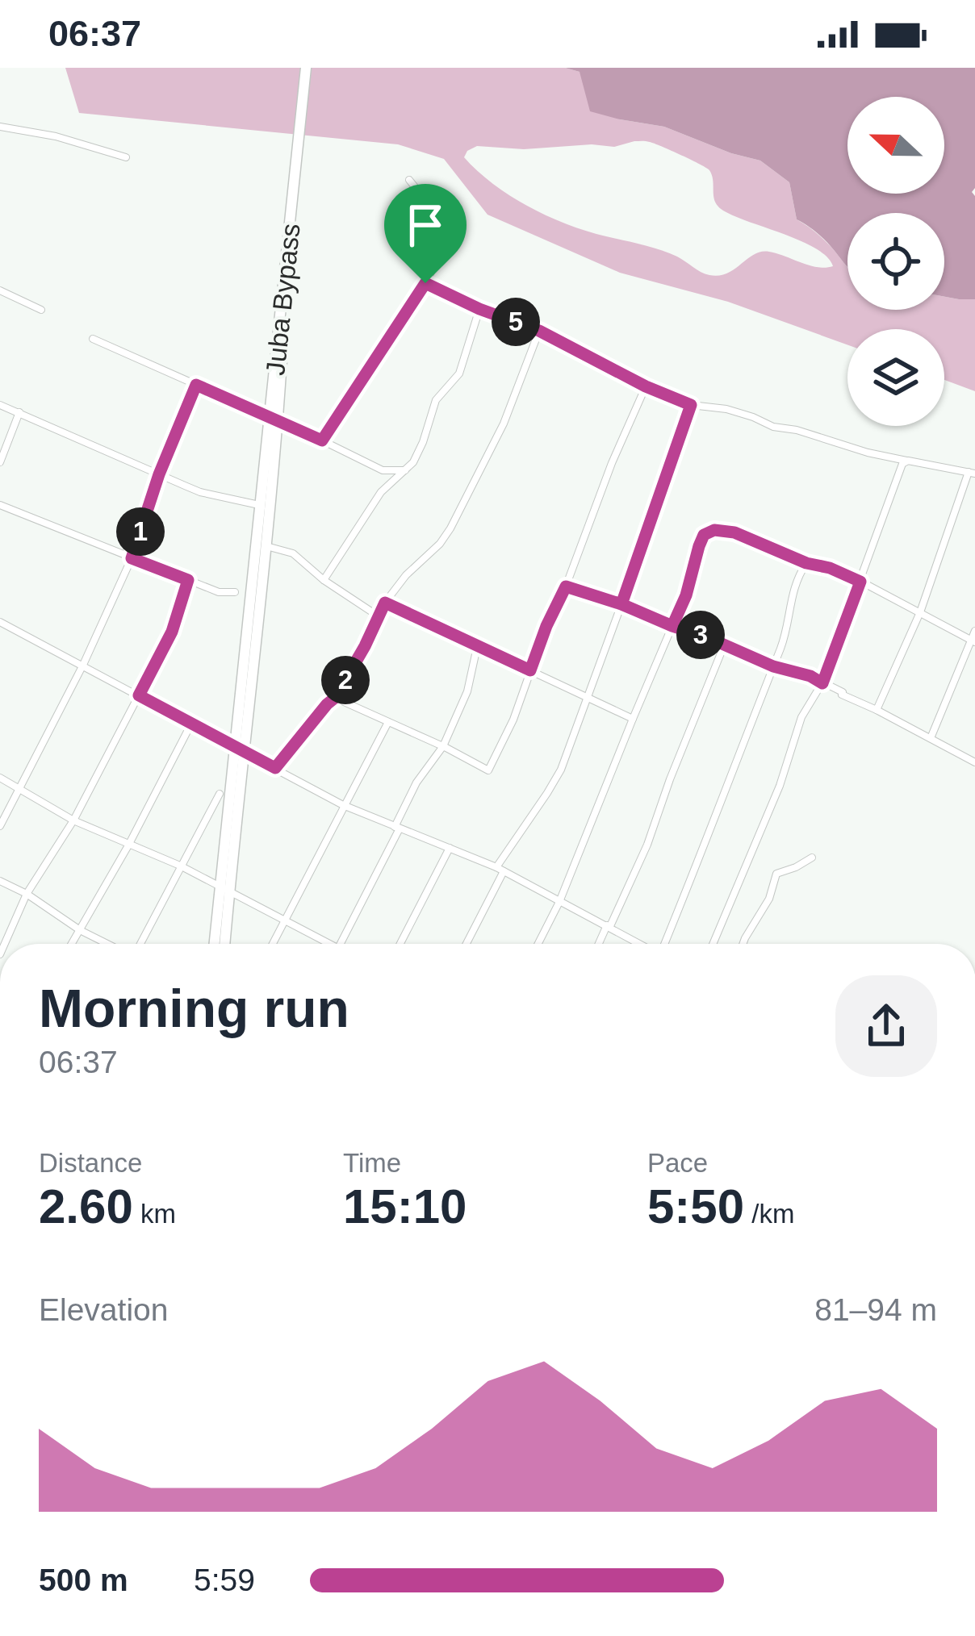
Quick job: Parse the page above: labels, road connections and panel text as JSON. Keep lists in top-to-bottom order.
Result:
{
  "streets": {
    "main road": ["Juba Bypass"]
  },
  "north": "left",
  "page": {
    "status": "06:37",
    "pins": [
      "5",
      "1",
      "3",
      "2"
    ],
    "heading": ["Morning run", "06:37"],
    "stats": [
      ["Distance", "2.60 km"],
      ["Time", "15:10"],
      ["Pace", "5:50 /km"]
    ],
    "chart": ["Elevation", "81–94 m"],
    "list": [
      {
        "name": "500 m",
        "note": "5:59"
      }
    ]
  }
}
